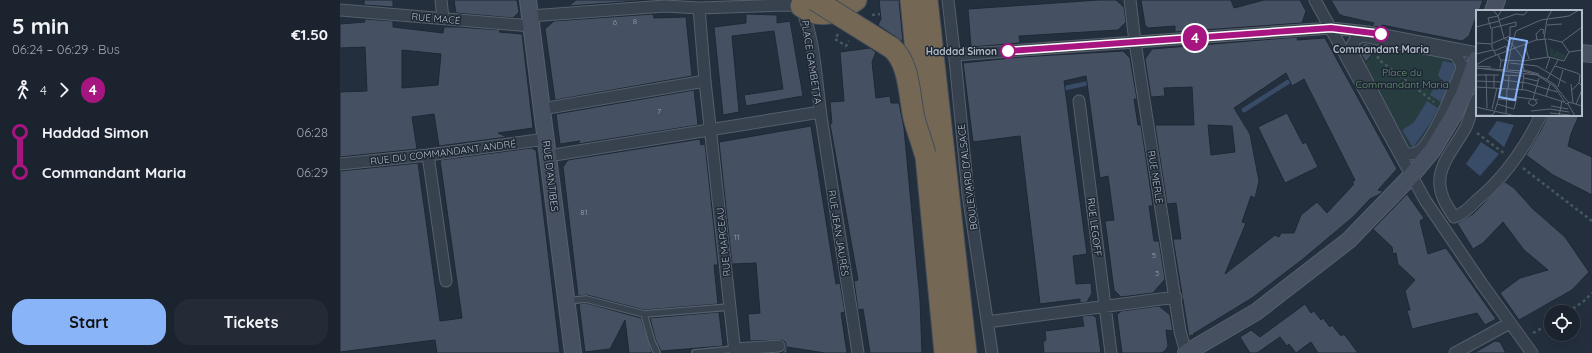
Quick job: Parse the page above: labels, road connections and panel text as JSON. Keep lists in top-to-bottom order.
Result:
{
  "streets": {
    "main road": ["RUE D'ANTIBES"],
    "street": [
      "RUE MACÉ",
      "PLACE GAMBETTA",
      "RUE DU COMMANDANT ANDRÉ",
      "BOULEVARD D'ALSACE",
      "RUE MERLE",
      "RUE LEGOFF",
      "RUE JEAN JAURÈS",
      "RUE MARCEAU"
    ]
  },
  "crossings": [
    ["RUE MACÉ", "RUE D'ANTIBES"],
    ["PLACE GAMBETTA", "RUE D'ANTIBES"],
    ["PLACE GAMBETTA", "RUE JEAN JAURÈS"],
    ["PLACE GAMBETTA", "RUE MARCEAU"],
    ["RUE DU COMMANDANT ANDRÉ", "RUE D'ANTIBES"]
  ],
  "parks": ["Place du Commandant Maria"],
  "places": ["Commandant Maria", "Haddad Simon"],
  "lines": ["bus line 4"],
  "house_numbers": [
    "8",
    "6",
    "7",
    "81",
    "11",
    "5",
    "3"
  ],
  "page": {
    "heading": ["5 min", "06:24 – 06:29 · Bus", "€1.50"],
    "on_map": "4",
    "legs": ["4", "4"],
    "list": [
      {
        "name": "Haddad Simon",
        "value": "06:28"
      },
      {
        "name": "Commandant Maria",
        "value": "06:29"
      }
    ],
    "buttons": ["Start", "Tickets"]
  }
}
